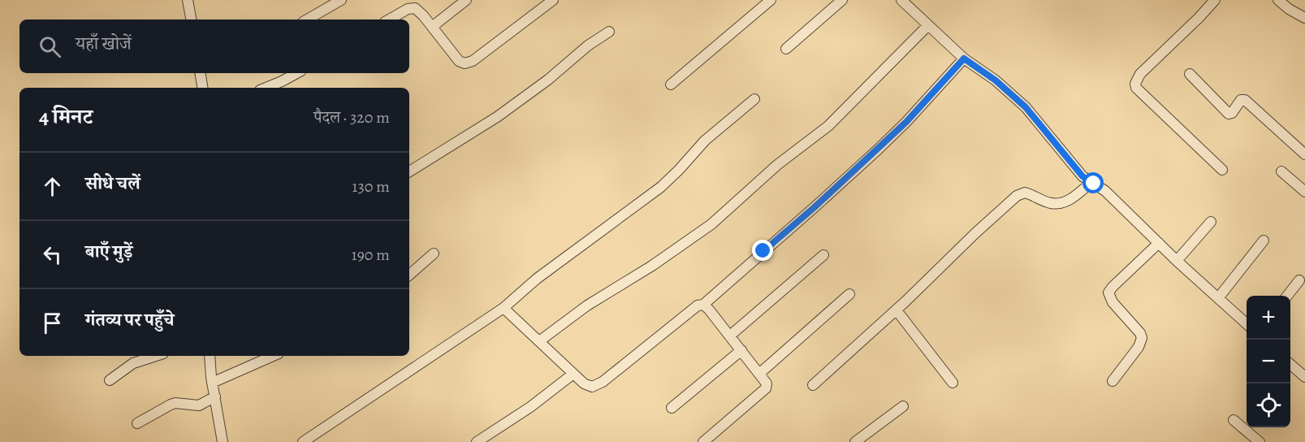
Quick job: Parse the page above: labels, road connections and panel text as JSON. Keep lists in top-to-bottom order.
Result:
{
  "page": {
    "search": "यहाँ खोजें",
    "heading": ["4 मिनट", "पैदल · 320 m"],
    "list": [
      ["सीधे चलें", "130 m"],
      ["बाएँ मुड़ें", "190 m"],
      "गंतव्य पर पहुँचे"
    ],
    "map_buttons": ["+", "−"]
  }
}
